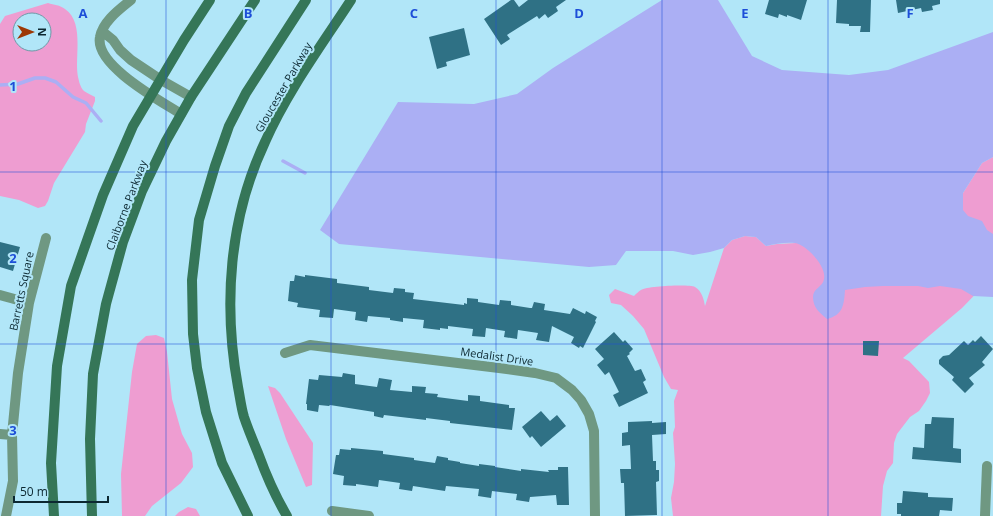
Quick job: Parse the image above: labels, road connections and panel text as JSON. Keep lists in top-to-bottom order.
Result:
{
  "streets": {
    "main road": ["Gloucester Parkway", "Claiborne Parkway"],
    "street": ["Barretts Square", "Medalist Drive"]
  },
  "scale_bar": "50 m",
  "north": "right",
  "grid": {
    "columns": [
      "A",
      "B",
      "C",
      "D",
      "E",
      "F"
    ],
    "rows": ["1", "2", "3"]
  }
}
